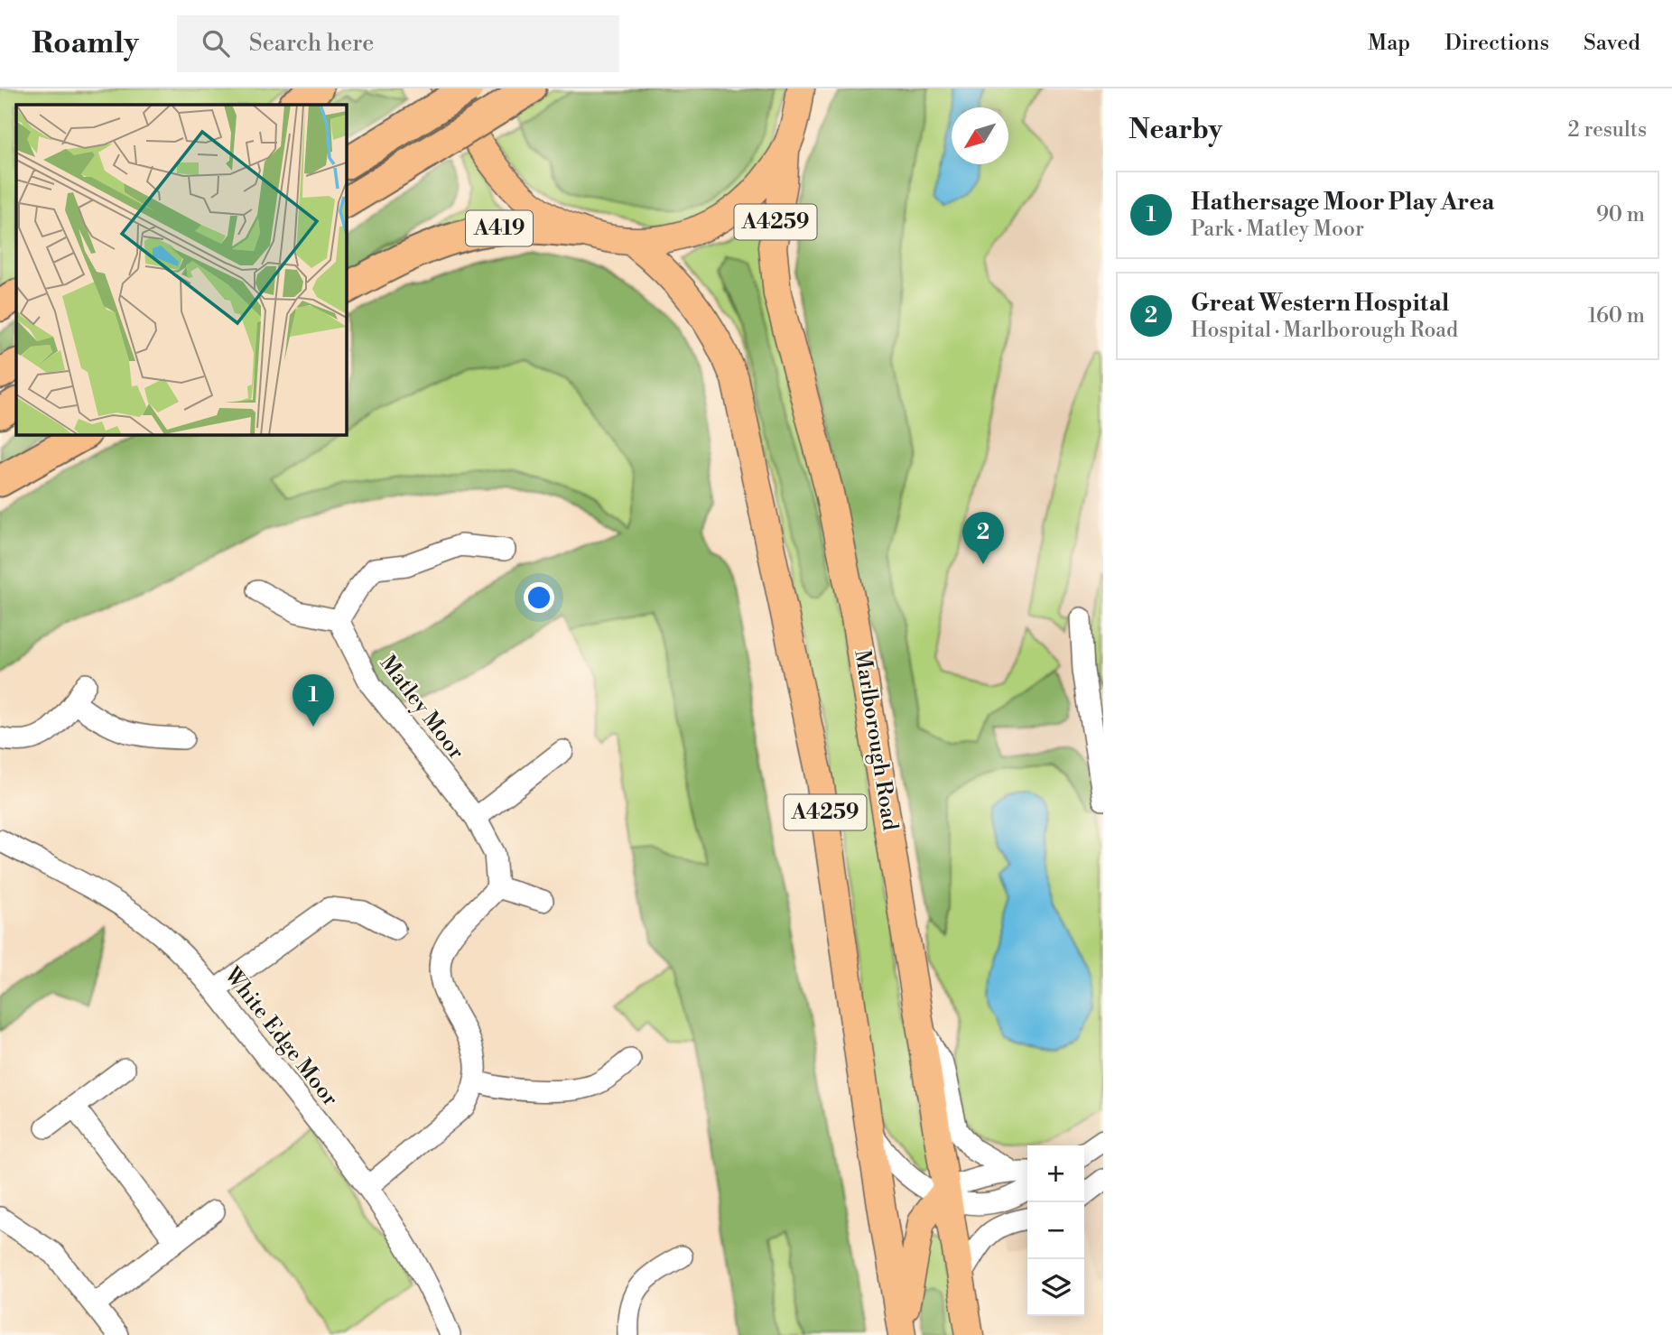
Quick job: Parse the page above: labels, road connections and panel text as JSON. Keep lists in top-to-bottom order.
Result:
{
  "streets": {
    "highway": ["A419"],
    "main road": ["A4259", "Marlborough Road"],
    "street": ["Matley Moor", "White Edge Moor"]
  },
  "north": "bottom left",
  "page": {
    "header": "Roamly",
    "search": "Search here",
    "nav": ["Map", "Directions", "Saved"],
    "heading": ["Nearby", "2 results"],
    "list": [
      {
        "mark": "1",
        "name": "Hathersage Moor Play Area",
        "note": "Park · Matley Moor",
        "value": "90 m"
      },
      {
        "mark": "2",
        "name": "Great Western Hospital",
        "note": "Hospital · Marlborough Road",
        "value": "160 m"
      }
    ],
    "pins": ["2", "1"],
    "map_buttons": ["+", "−"]
  }
}
